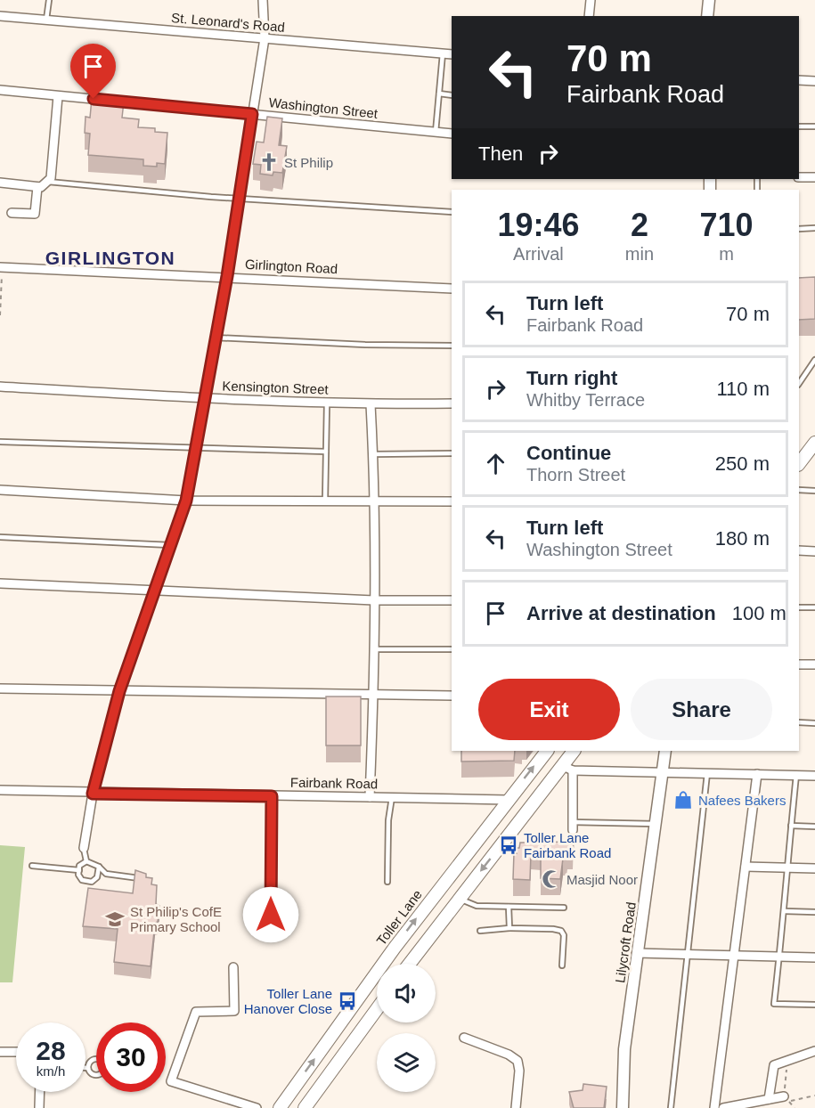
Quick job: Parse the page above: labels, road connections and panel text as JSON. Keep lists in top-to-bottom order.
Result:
{
  "streets": {
    "main road": ["Toller Lane"],
    "street": [
      "St. Leonard's Road",
      "Washington Street",
      "Girlington Road",
      "Kensington Street",
      "Fairbank Road",
      "Lilycroft Road"
    ]
  },
  "crossings": [
    ["Fairbank Road", "Toller Lane"]
  ],
  "districts": ["GIRLINGTON"],
  "places": {
    "church": ["St Philip"],
    "shop": ["Nafees Bakers"],
    "bus stop": ["Toller Lane Fairbank Road", "Toller Lane Hanover Close"],
    "mosque": ["Masjid Noor"],
    "school or university": ["St Philip's CofE Primary School"]
  },
  "page": {
    "turn": ["70 m", "Fairbank Road"],
    "then": "Then",
    "eta": [
      "19:46",
      "Arrival",
      "2",
      "min",
      "710",
      "m"
    ],
    "list": [
      {
        "name": "Turn left",
        "note": "Fairbank Road",
        "value": "70 m"
      },
      {
        "name": "Turn right",
        "note": "Whitby Terrace",
        "value": "110 m"
      },
      {
        "name": "Continue",
        "note": "Thorn Street",
        "value": "250 m"
      },
      {
        "name": "Turn left",
        "note": "Washington Street",
        "value": "180 m"
      },
      {
        "name": "Arrive at destination",
        "value": "100 m"
      }
    ],
    "buttons": ["Exit", "Share"],
    "speed": "28 km/h",
    "limit": "30"
  }
}
